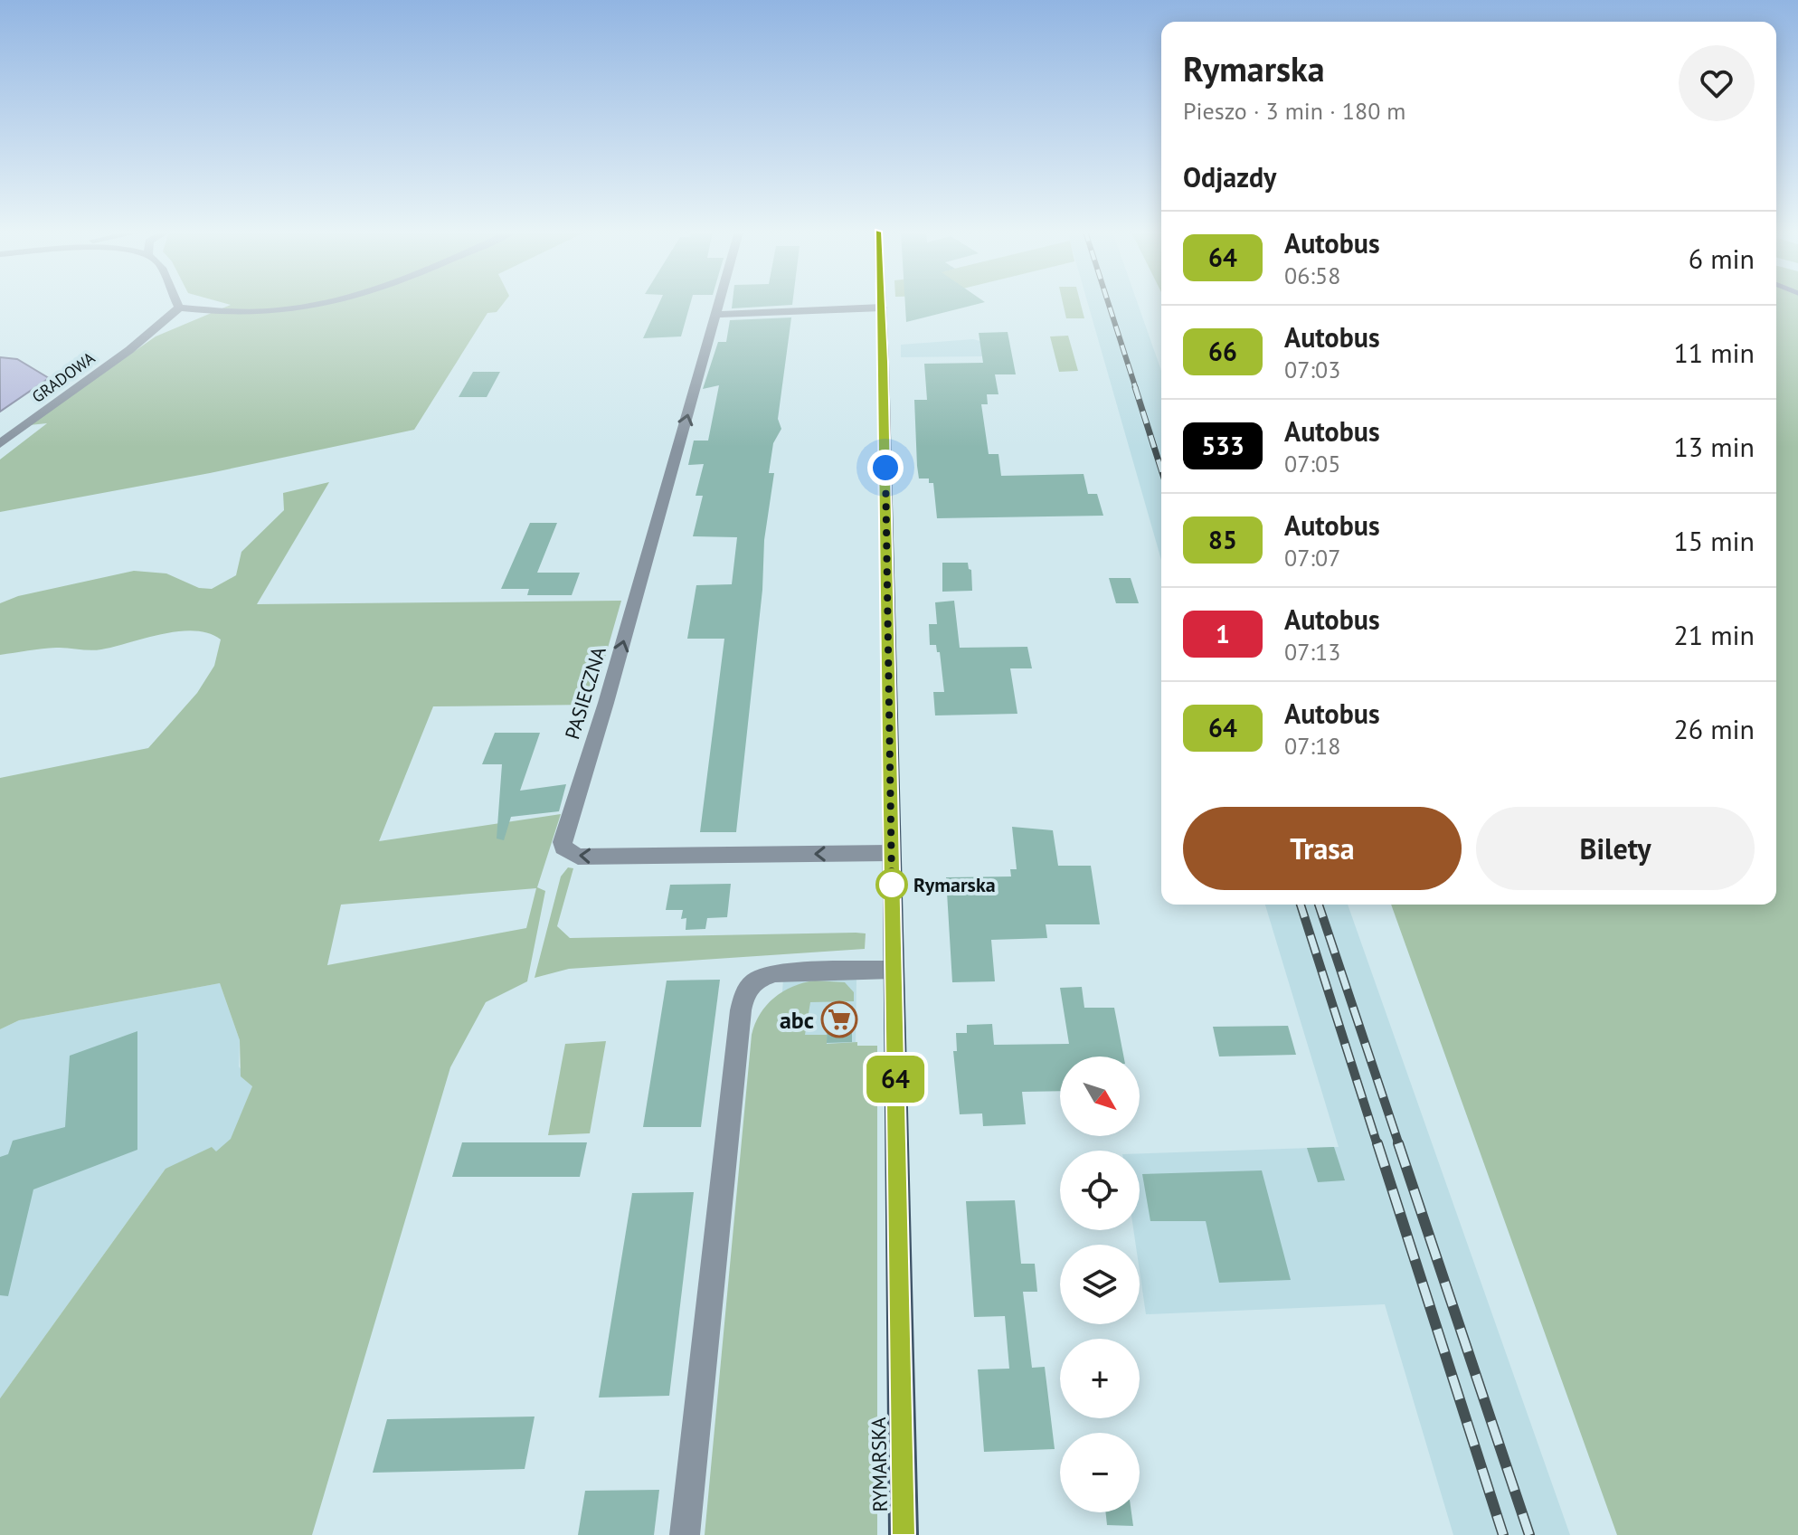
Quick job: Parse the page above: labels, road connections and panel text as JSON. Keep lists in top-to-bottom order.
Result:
{
  "streets": {
    "main road": ["RYMARSKA"],
    "street": ["GRADOWA", "PASIECZNA"]
  },
  "crossings": [
    ["PASIECZNA", "RYMARSKA"]
  ],
  "places": {
    "other": ["Rymarska"],
    "supermarket": ["abc"]
  },
  "lines": ["bus line 64"],
  "north": "bottom right",
  "page": {
    "on_map": "64",
    "heading": [
      ["Rymarska", "Pieszo · 3 min · 180 m"],
      "Odjazdy"
    ],
    "list": [
      {
        "mark": "64",
        "name": "Autobus",
        "note": "06:58",
        "value": "6 min"
      },
      {
        "mark": "66",
        "name": "Autobus",
        "note": "07:03",
        "value": "11 min"
      },
      {
        "mark": "533",
        "name": "Autobus",
        "note": "07:05",
        "value": "13 min"
      },
      {
        "mark": "85",
        "name": "Autobus",
        "note": "07:07",
        "value": "15 min"
      },
      {
        "mark": "1",
        "name": "Autobus",
        "note": "07:13",
        "value": "21 min"
      },
      {
        "mark": "64",
        "name": "Autobus",
        "note": "07:18",
        "value": "26 min"
      }
    ],
    "buttons": ["Trasa", "Bilety"],
    "map_buttons": ["+", "−"]
  }
}
